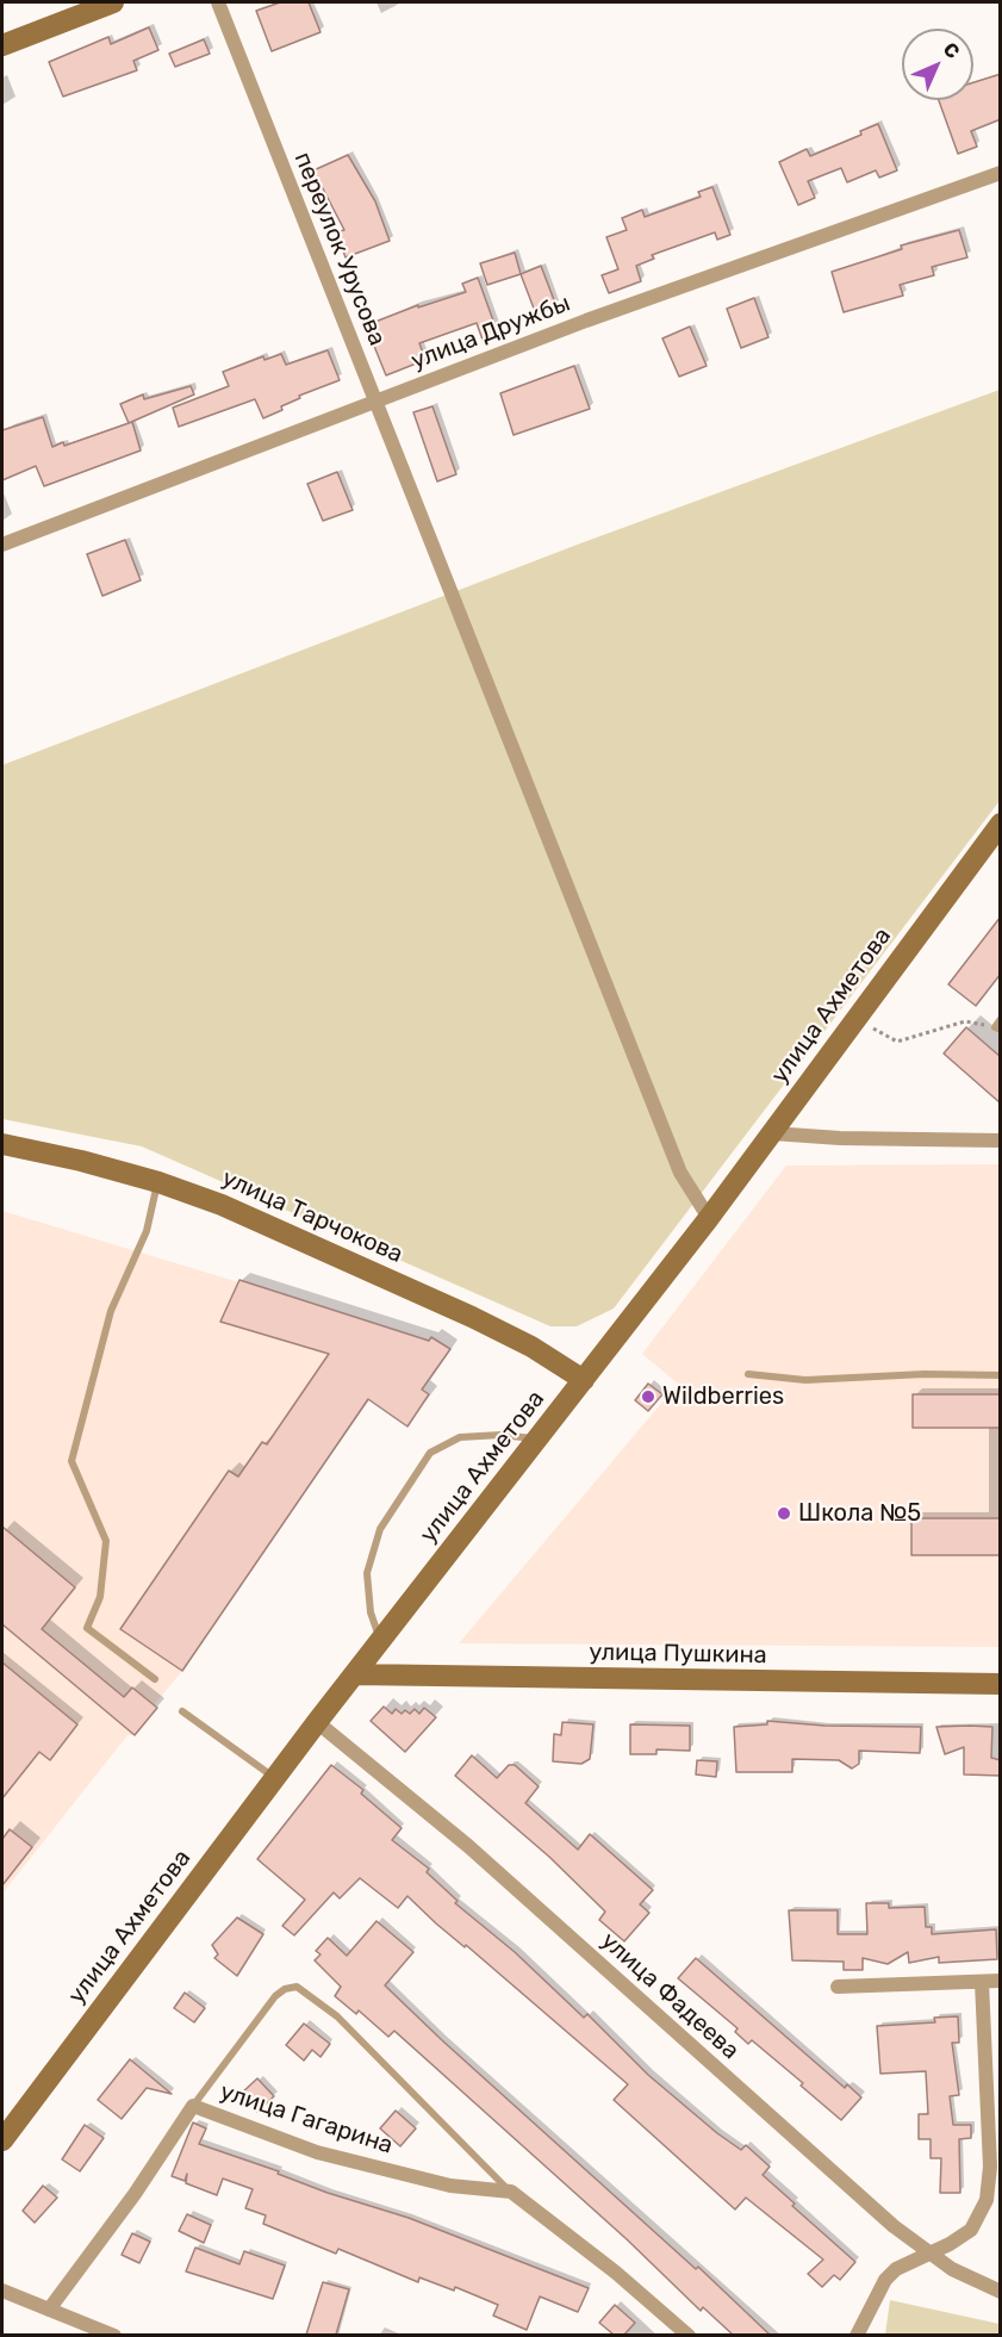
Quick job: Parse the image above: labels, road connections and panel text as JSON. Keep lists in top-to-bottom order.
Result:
{
  "streets": {
    "main road": ["улица Ахметова", "улица Тарчокова", "улица Пушкина"],
    "street": [
      "переулок Урусова",
      "улица Дружбы",
      "улица Фадеева",
      "улица Гагарина"
    ]
  },
  "crossings": [
    ["переулок Урусова", "улица Дружбы"],
    ["переулок Урусова", "улица Ахметова"],
    ["улица Ахметова", "улица Тарчокова"],
    ["улица Ахметова", "улица Пушкина"],
    ["улица Ахметова", "улица Фадеева"]
  ],
  "places": ["Wildberries", "Школа №5"],
  "north": "top right"
}
